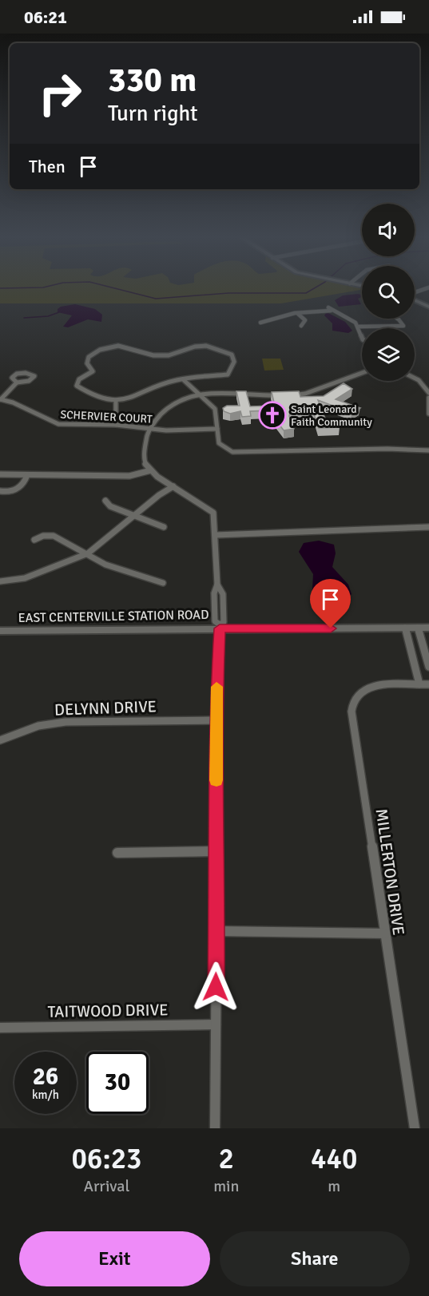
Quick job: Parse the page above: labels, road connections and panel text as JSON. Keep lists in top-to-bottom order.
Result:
{
  "streets": {
    "street": [
      "SCHERVIER COURT",
      "EAST CENTERVILLE STATION ROAD",
      "DELYNN DRIVE",
      "MILLERTON DRIVE",
      "TAITWOOD DRIVE"
    ]
  },
  "places": {
    "church": ["Saint Leonard Faith Community"]
  },
  "page": {
    "status": "06:21",
    "turn": ["330 m", "Turn right"],
    "then": "Then",
    "speed": "26 km/h",
    "limit": "30",
    "eta": [
      "06:23",
      "Arrival",
      "2",
      "min",
      "440",
      "m"
    ],
    "buttons": ["Exit", "Share"]
  }
}
